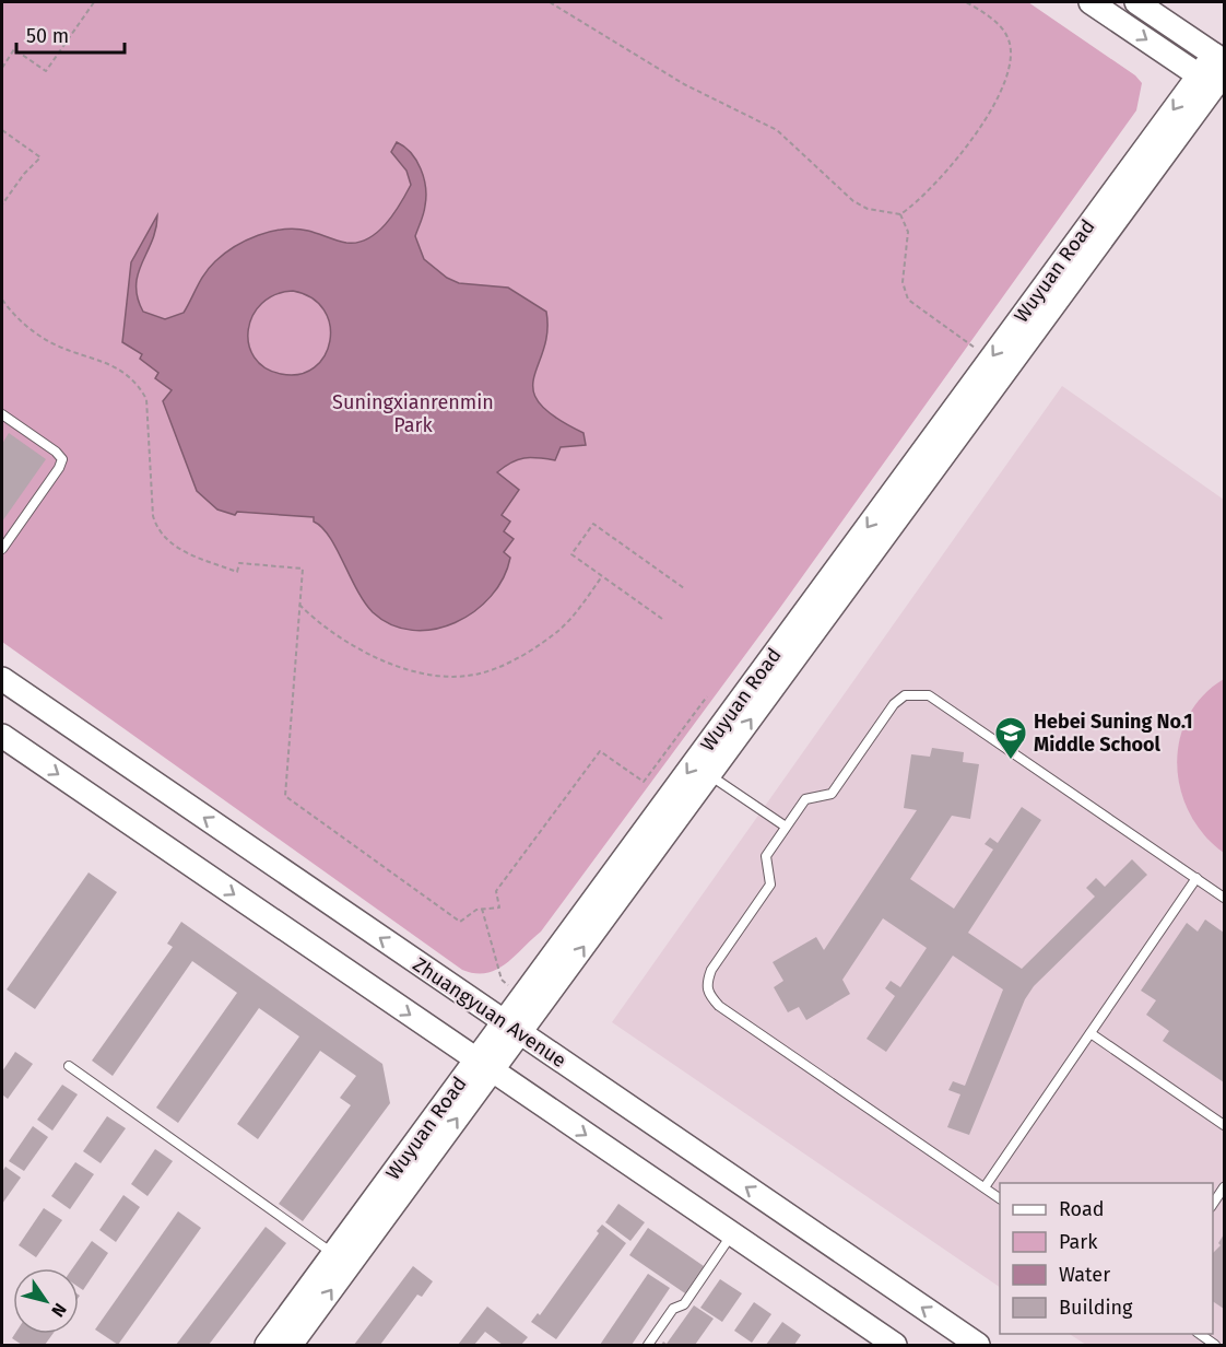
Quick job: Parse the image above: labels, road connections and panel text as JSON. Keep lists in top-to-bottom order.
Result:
{
  "streets": {
    "main road": ["Wuyuan Road", "Zhuangyuan Avenue"]
  },
  "crossings": [
    ["Wuyuan Road", "Zhuangyuan Avenue"]
  ],
  "parks": ["Suningxianrenmin Park"],
  "places": {
    "school or university": ["Hebei Suning No.1 Middle School"]
  },
  "legend": [
    "Road",
    "Park",
    "Water",
    "Building"
  ],
  "scale_bar": "50 m",
  "north": "bottom right"
}
